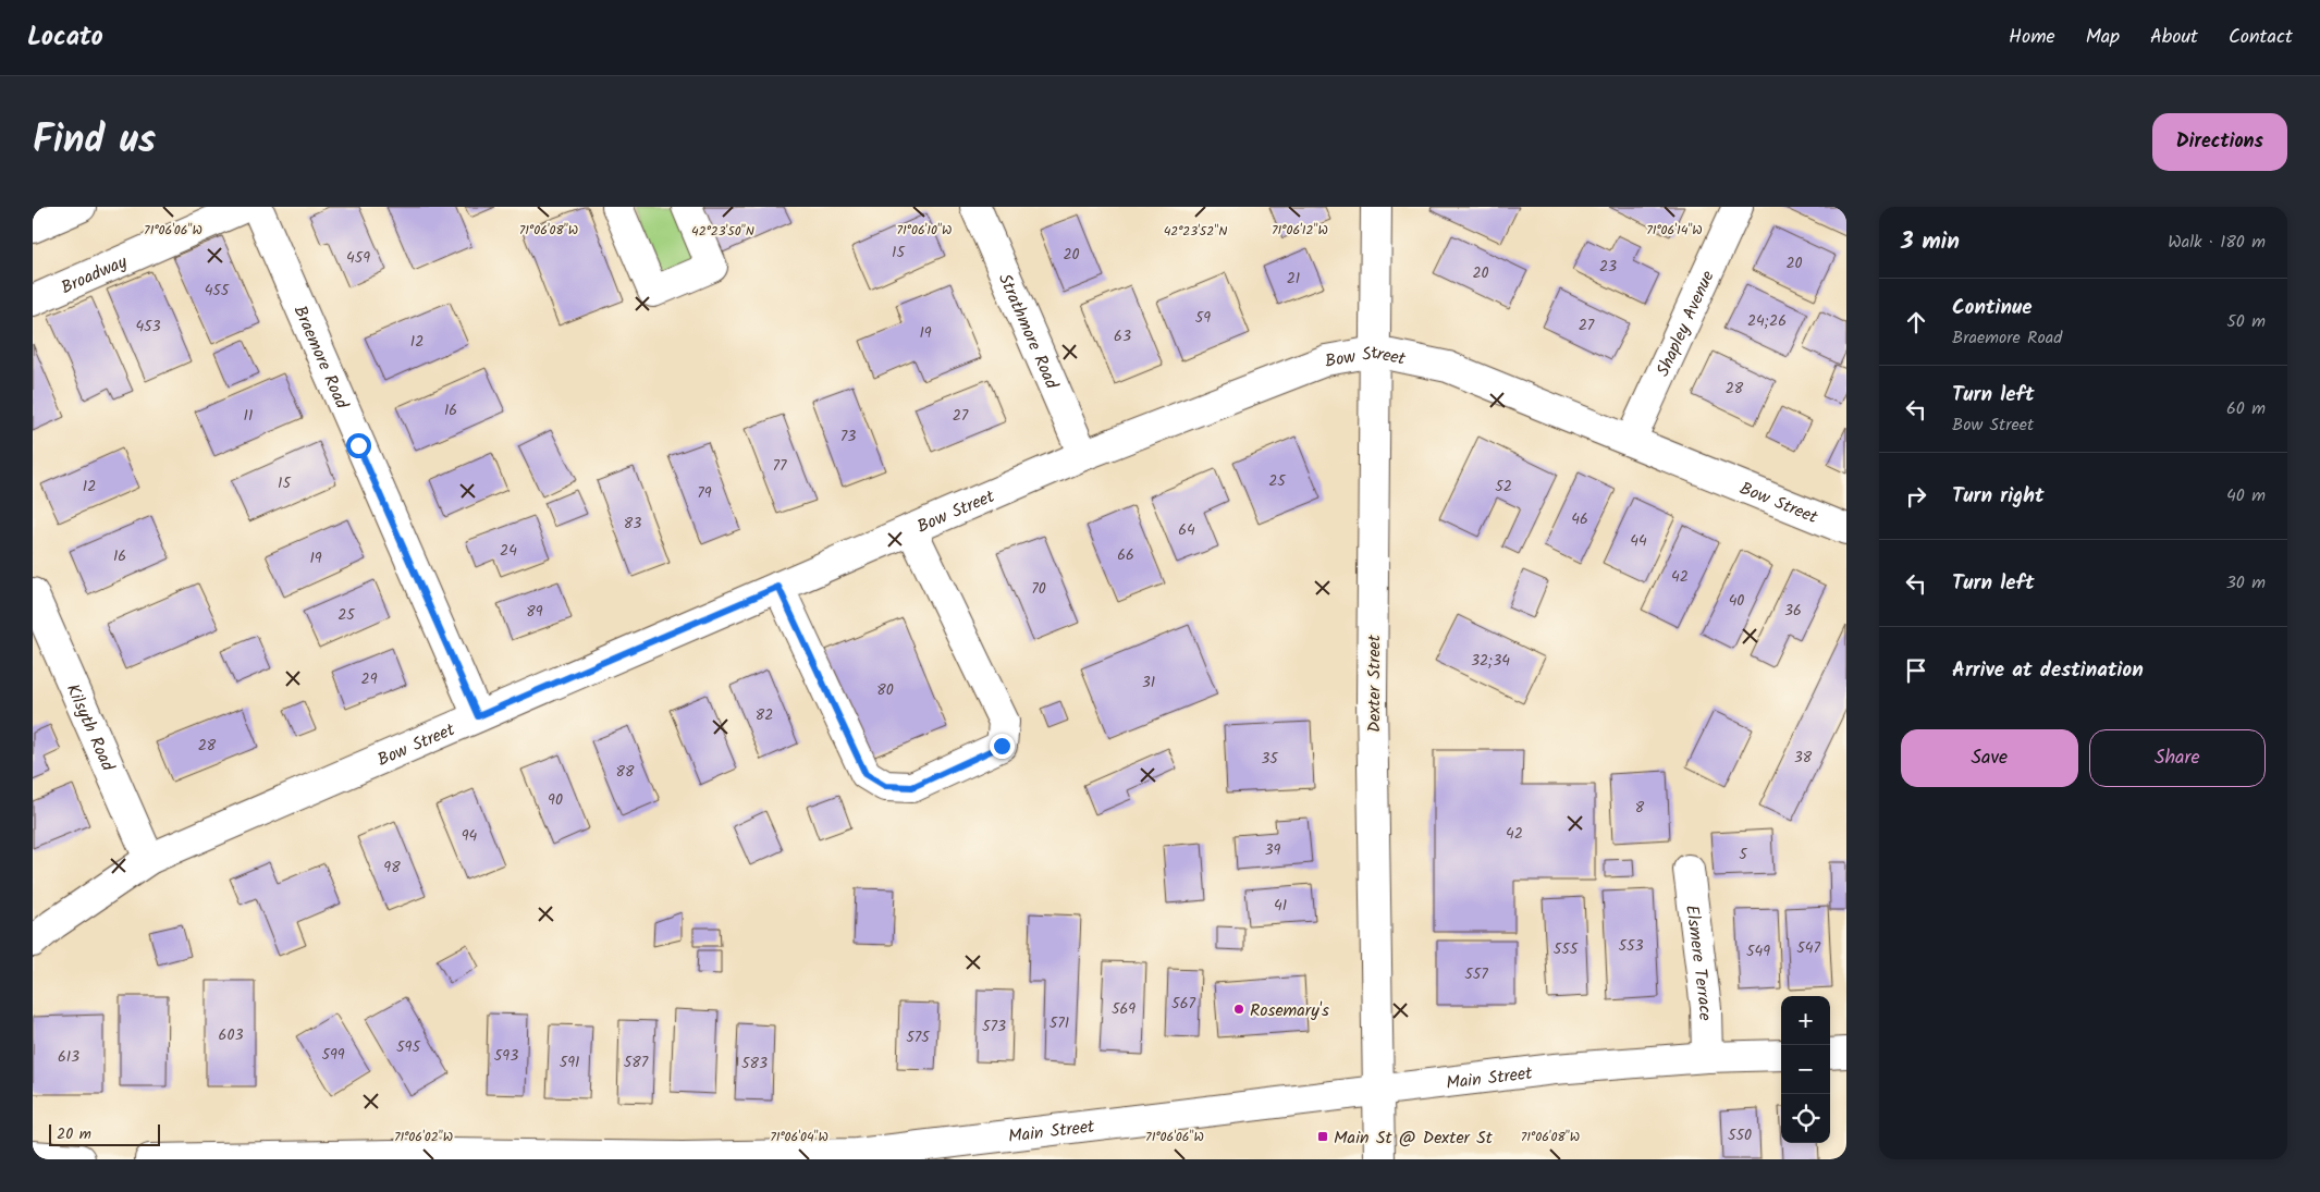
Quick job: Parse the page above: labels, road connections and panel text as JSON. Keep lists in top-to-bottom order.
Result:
{
  "streets": {
    "street": [
      "Broadway",
      "Shapley Avenue",
      "Strathmore Road",
      "Braemore Road",
      "Bow Street",
      "Dexter Street",
      "Kilsyth Road",
      "Elsmere Terrace",
      "Main Street"
    ]
  },
  "crossings": [
    ["Shapley Avenue", "Bow Street"],
    ["Strathmore Road", "Bow Street"],
    ["Braemore Road", "Bow Street"],
    ["Bow Street", "Dexter Street"],
    ["Bow Street", "Kilsyth Road"],
    ["Dexter Street", "Main Street"],
    ["Elsmere Terrace", "Main Street"]
  ],
  "places": {
    "other": ["Rosemary's"],
    "transit": ["Main St @ Dexter St"]
  },
  "house_numbers": [
    "15",
    "20",
    "459",
    "20",
    "23",
    "20",
    "21",
    "455",
    "59",
    "24;26",
    "27",
    "453",
    "19",
    "63",
    "12",
    "28",
    "16",
    "11",
    "27",
    "73",
    "77",
    "25",
    "15",
    "12",
    "52",
    "79",
    "46",
    "83",
    "64",
    "44",
    "24",
    "66",
    "16",
    "19",
    "42",
    "70",
    "40",
    "36",
    "89",
    "25",
    "32;34",
    "29",
    "31",
    "80",
    "82",
    "28",
    "38",
    "35",
    "88",
    "90",
    "8",
    "42",
    "94",
    "39",
    "5",
    "98",
    "41",
    "553",
    "547",
    "555",
    "549",
    "557",
    "567",
    "569",
    "571",
    "573",
    "603",
    "575",
    "595",
    "599",
    "593",
    "613",
    "591",
    "587",
    "583",
    "550"
  ],
  "scale_bar": "20 m",
  "page": {
    "header": "Locato",
    "nav": [
      "Home",
      "Map",
      "About",
      "Contact"
    ],
    "title": "Find us",
    "buttons": [
      "Directions",
      ["Save", "Share"]
    ],
    "heading": ["3 min", "Walk · 180 m"],
    "list": [
      ["Continue", "Braemore Road", "50 m"],
      ["Turn left", "Bow Street", "60 m"],
      ["Turn right", "40 m"],
      ["Turn left", "30 m"],
      "Arrive at destination"
    ],
    "map_buttons": ["+", "−"],
    "scale": "20 m"
  },
  "coordinates": [
    "71°06'08\"W",
    "71°06'10\"W",
    "71°06'12\"W",
    "71°06'14\"W",
    "71°06'06\"W",
    "42°23'50\"N",
    "42°23'52\"N",
    "71°06'02\"W",
    "71°06'04\"W"
  ]
}
